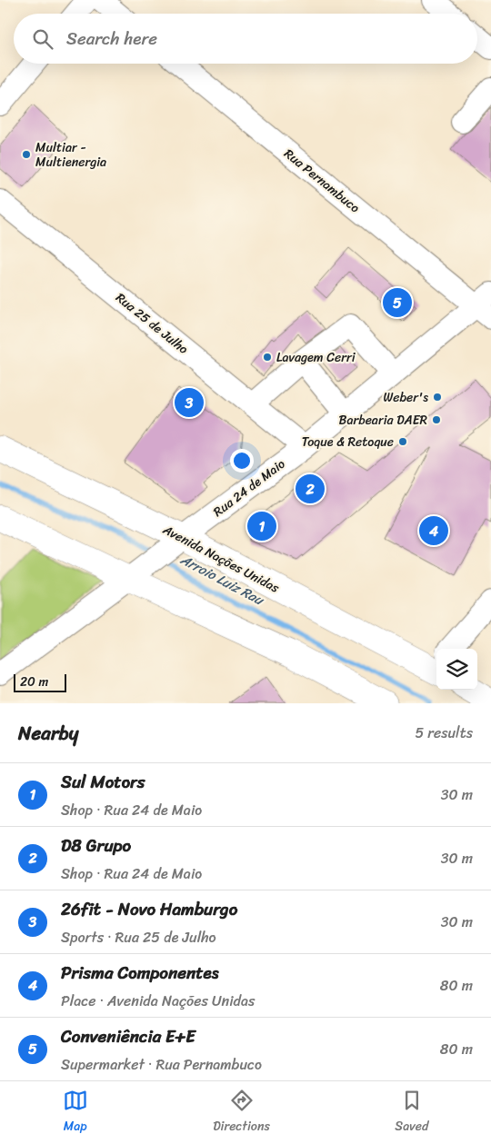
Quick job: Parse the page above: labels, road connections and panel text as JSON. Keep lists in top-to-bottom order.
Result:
{
  "streets": {
    "main road": ["Avenida Nações Unidas"],
    "street": ["Rua Pernambuco", "Rua 25 de Julho", "Rua 24 de Maio"]
  },
  "crossings": [
    ["Rua Pernambuco", "Rua 24 de Maio"],
    ["Rua 25 de Julho", "Rua 24 de Maio"],
    ["Rua 24 de Maio", "Avenida Nações Unidas"]
  ],
  "water": ["Arroio Luiz Rau"],
  "places": [
    "Multiar - Multienergia",
    "Lavagem Cerri",
    "Weber's",
    "Barbearia DAER",
    "Toque & Retoque"
  ],
  "scale_bar": "20 m",
  "page": {
    "search": "Search here",
    "pins": [
      "5",
      "3",
      "2",
      "1",
      "4"
    ],
    "scale": "20 m",
    "heading": ["Nearby", "5 results"],
    "list": [
      {
        "mark": "1",
        "name": "Sul Motors",
        "note": "Shop · Rua 24 de Maio",
        "value": "30 m"
      },
      {
        "mark": "2",
        "name": "D8 Grupo",
        "note": "Shop · Rua 24 de Maio",
        "value": "30 m"
      },
      {
        "mark": "3",
        "name": "26fit - Novo Hamburgo",
        "note": "Sports · Rua 25 de Julho",
        "value": "30 m"
      },
      {
        "mark": "4",
        "name": "Prisma Componentes",
        "note": "Place · Avenida Nações Unidas",
        "value": "80 m"
      },
      {
        "mark": "5",
        "name": "Conveniência E+E",
        "note": "Supermarket · Rua Pernambuco",
        "value": "80 m"
      }
    ],
    "nav": ["Map", "Directions", "Saved"]
  }
}
